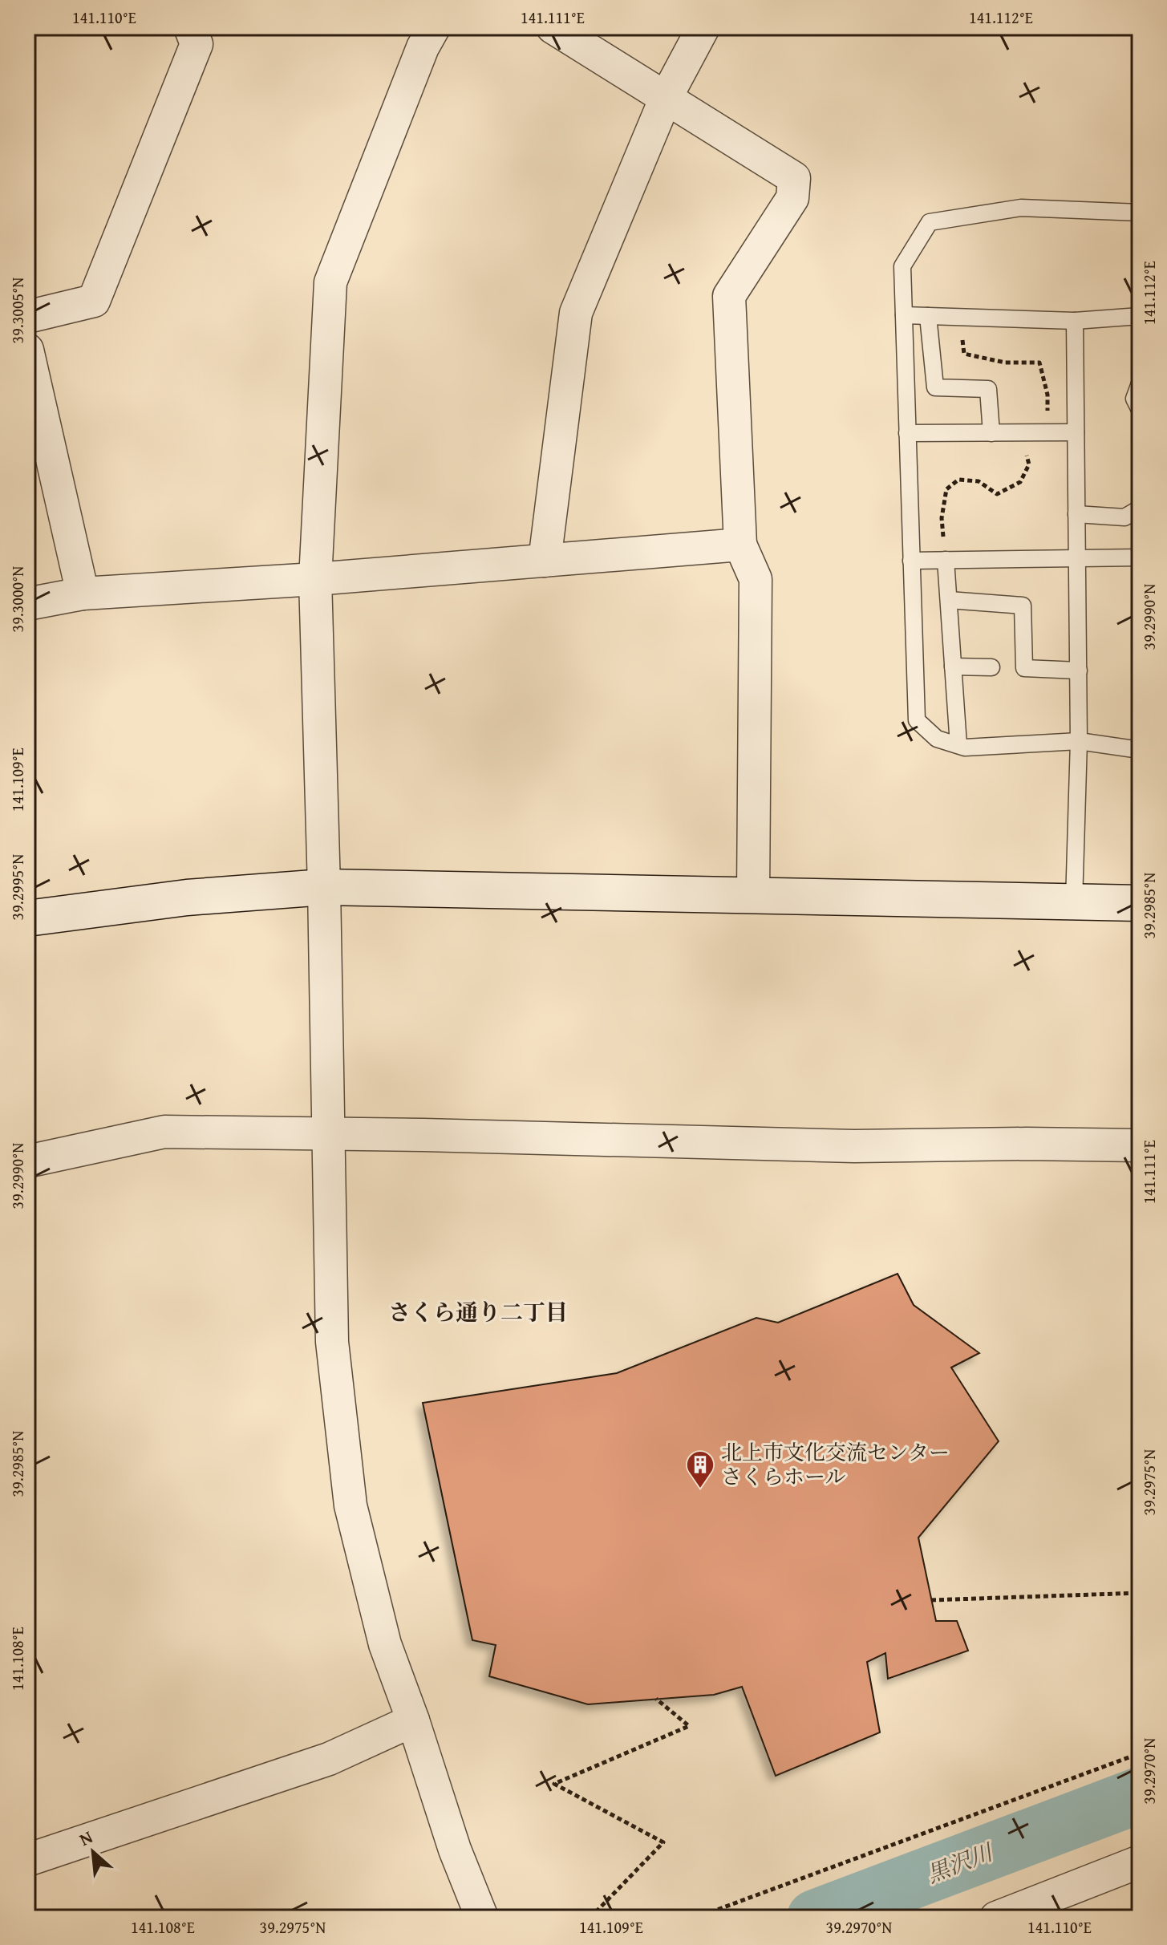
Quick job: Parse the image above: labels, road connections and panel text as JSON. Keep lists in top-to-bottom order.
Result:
{
  "districts": ["さくら通り二丁目"],
  "water": ["黒沢川"],
  "places": {
    "building": ["北上市文化交流センター さくらホール"]
  },
  "north": "top left",
  "coordinates": [
    "141.110°E",
    "141.111°E",
    "141.112°E",
    "39.3005°N",
    "39.3000°N",
    "39.2990°N",
    "141.109°E",
    "39.2995°N",
    "39.2985°N",
    "39.2975°N",
    "141.108°E",
    "39.2970°N"
  ]
}
